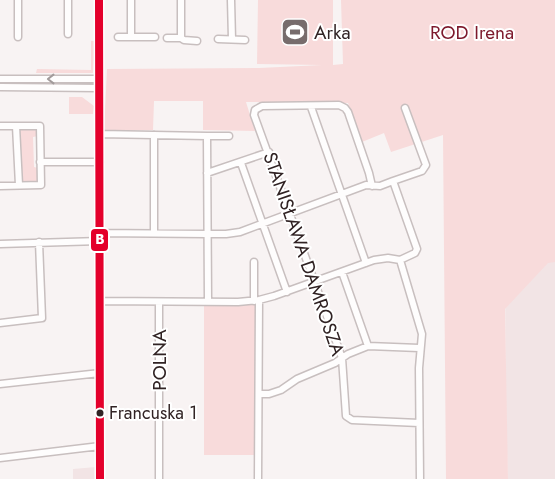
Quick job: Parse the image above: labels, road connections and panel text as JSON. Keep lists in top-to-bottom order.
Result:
{
  "streets": {
    "street": ["STANISŁAWA DAMROSZA", "POLNA"]
  },
  "parks": ["ROD Irena"],
  "places": {
    "sports": ["Arka"],
    "other": ["Francuska 1"]
  },
  "lines": ["transit line B"]
}
